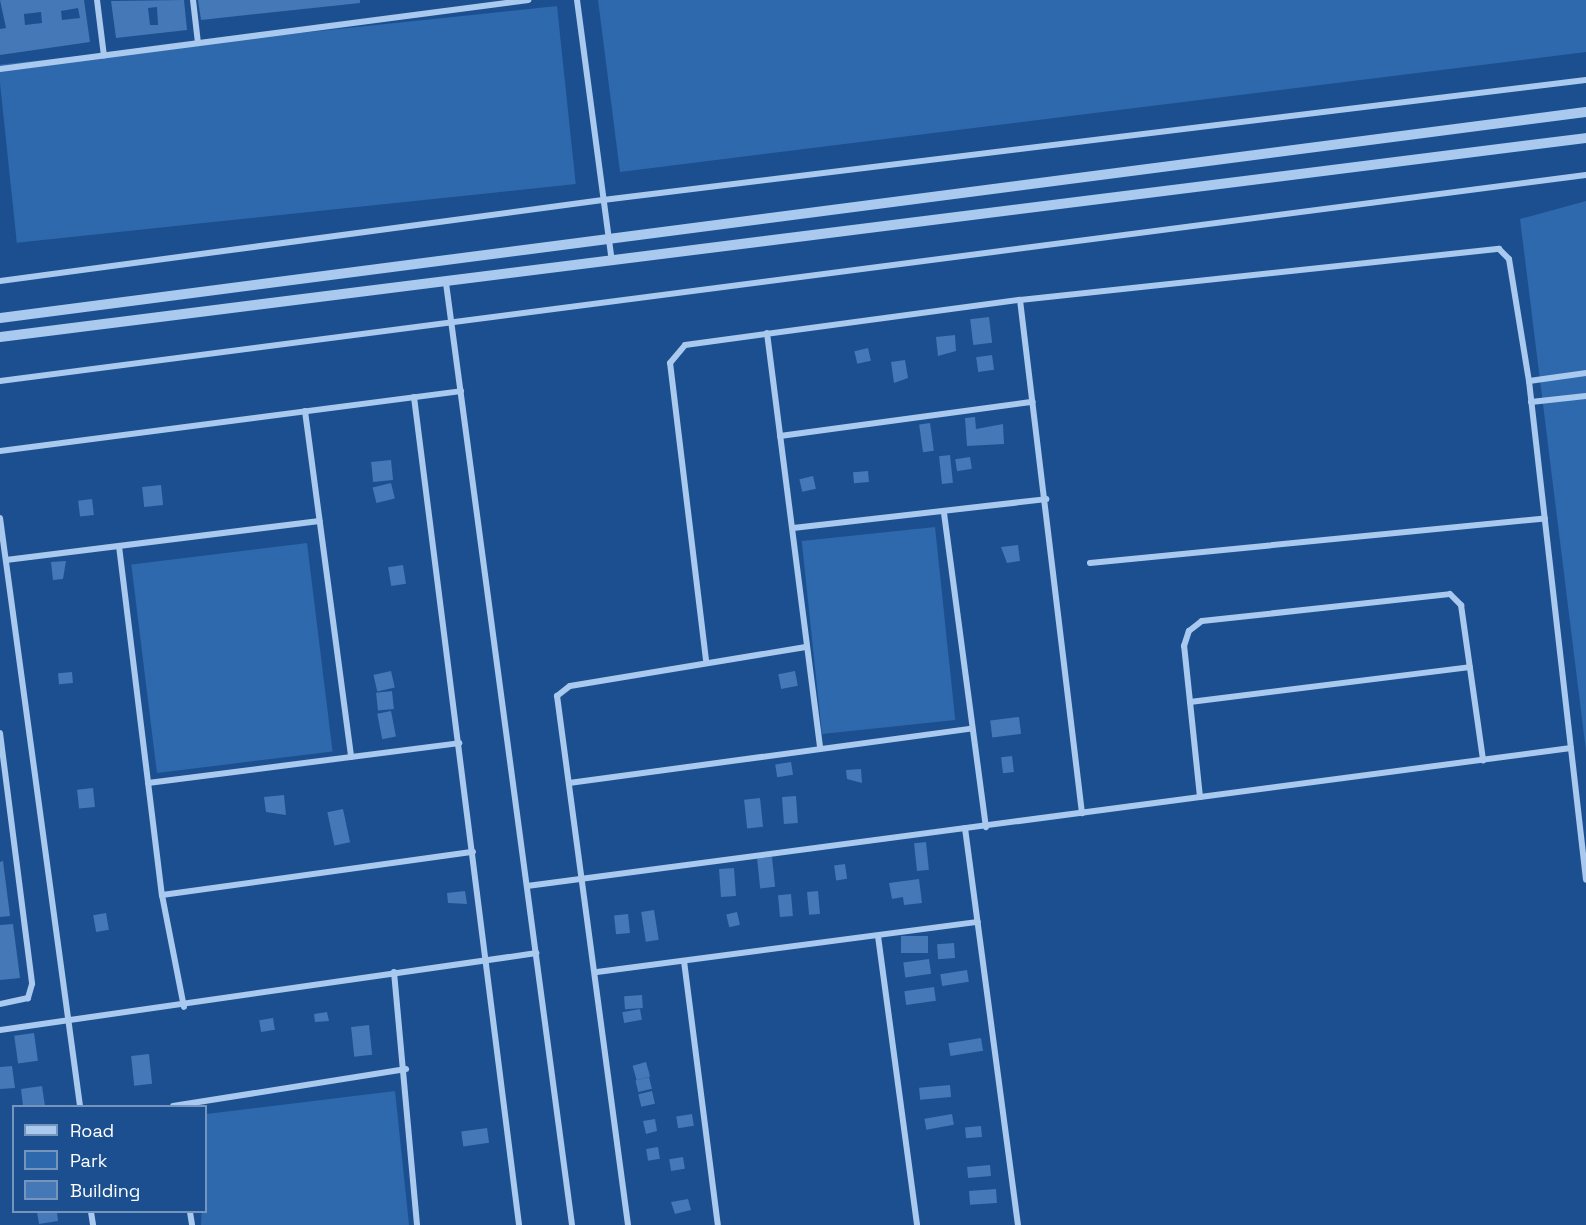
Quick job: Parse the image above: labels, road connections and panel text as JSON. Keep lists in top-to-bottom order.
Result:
{
  "legend": ["Road", "Park", "Building"]
}
